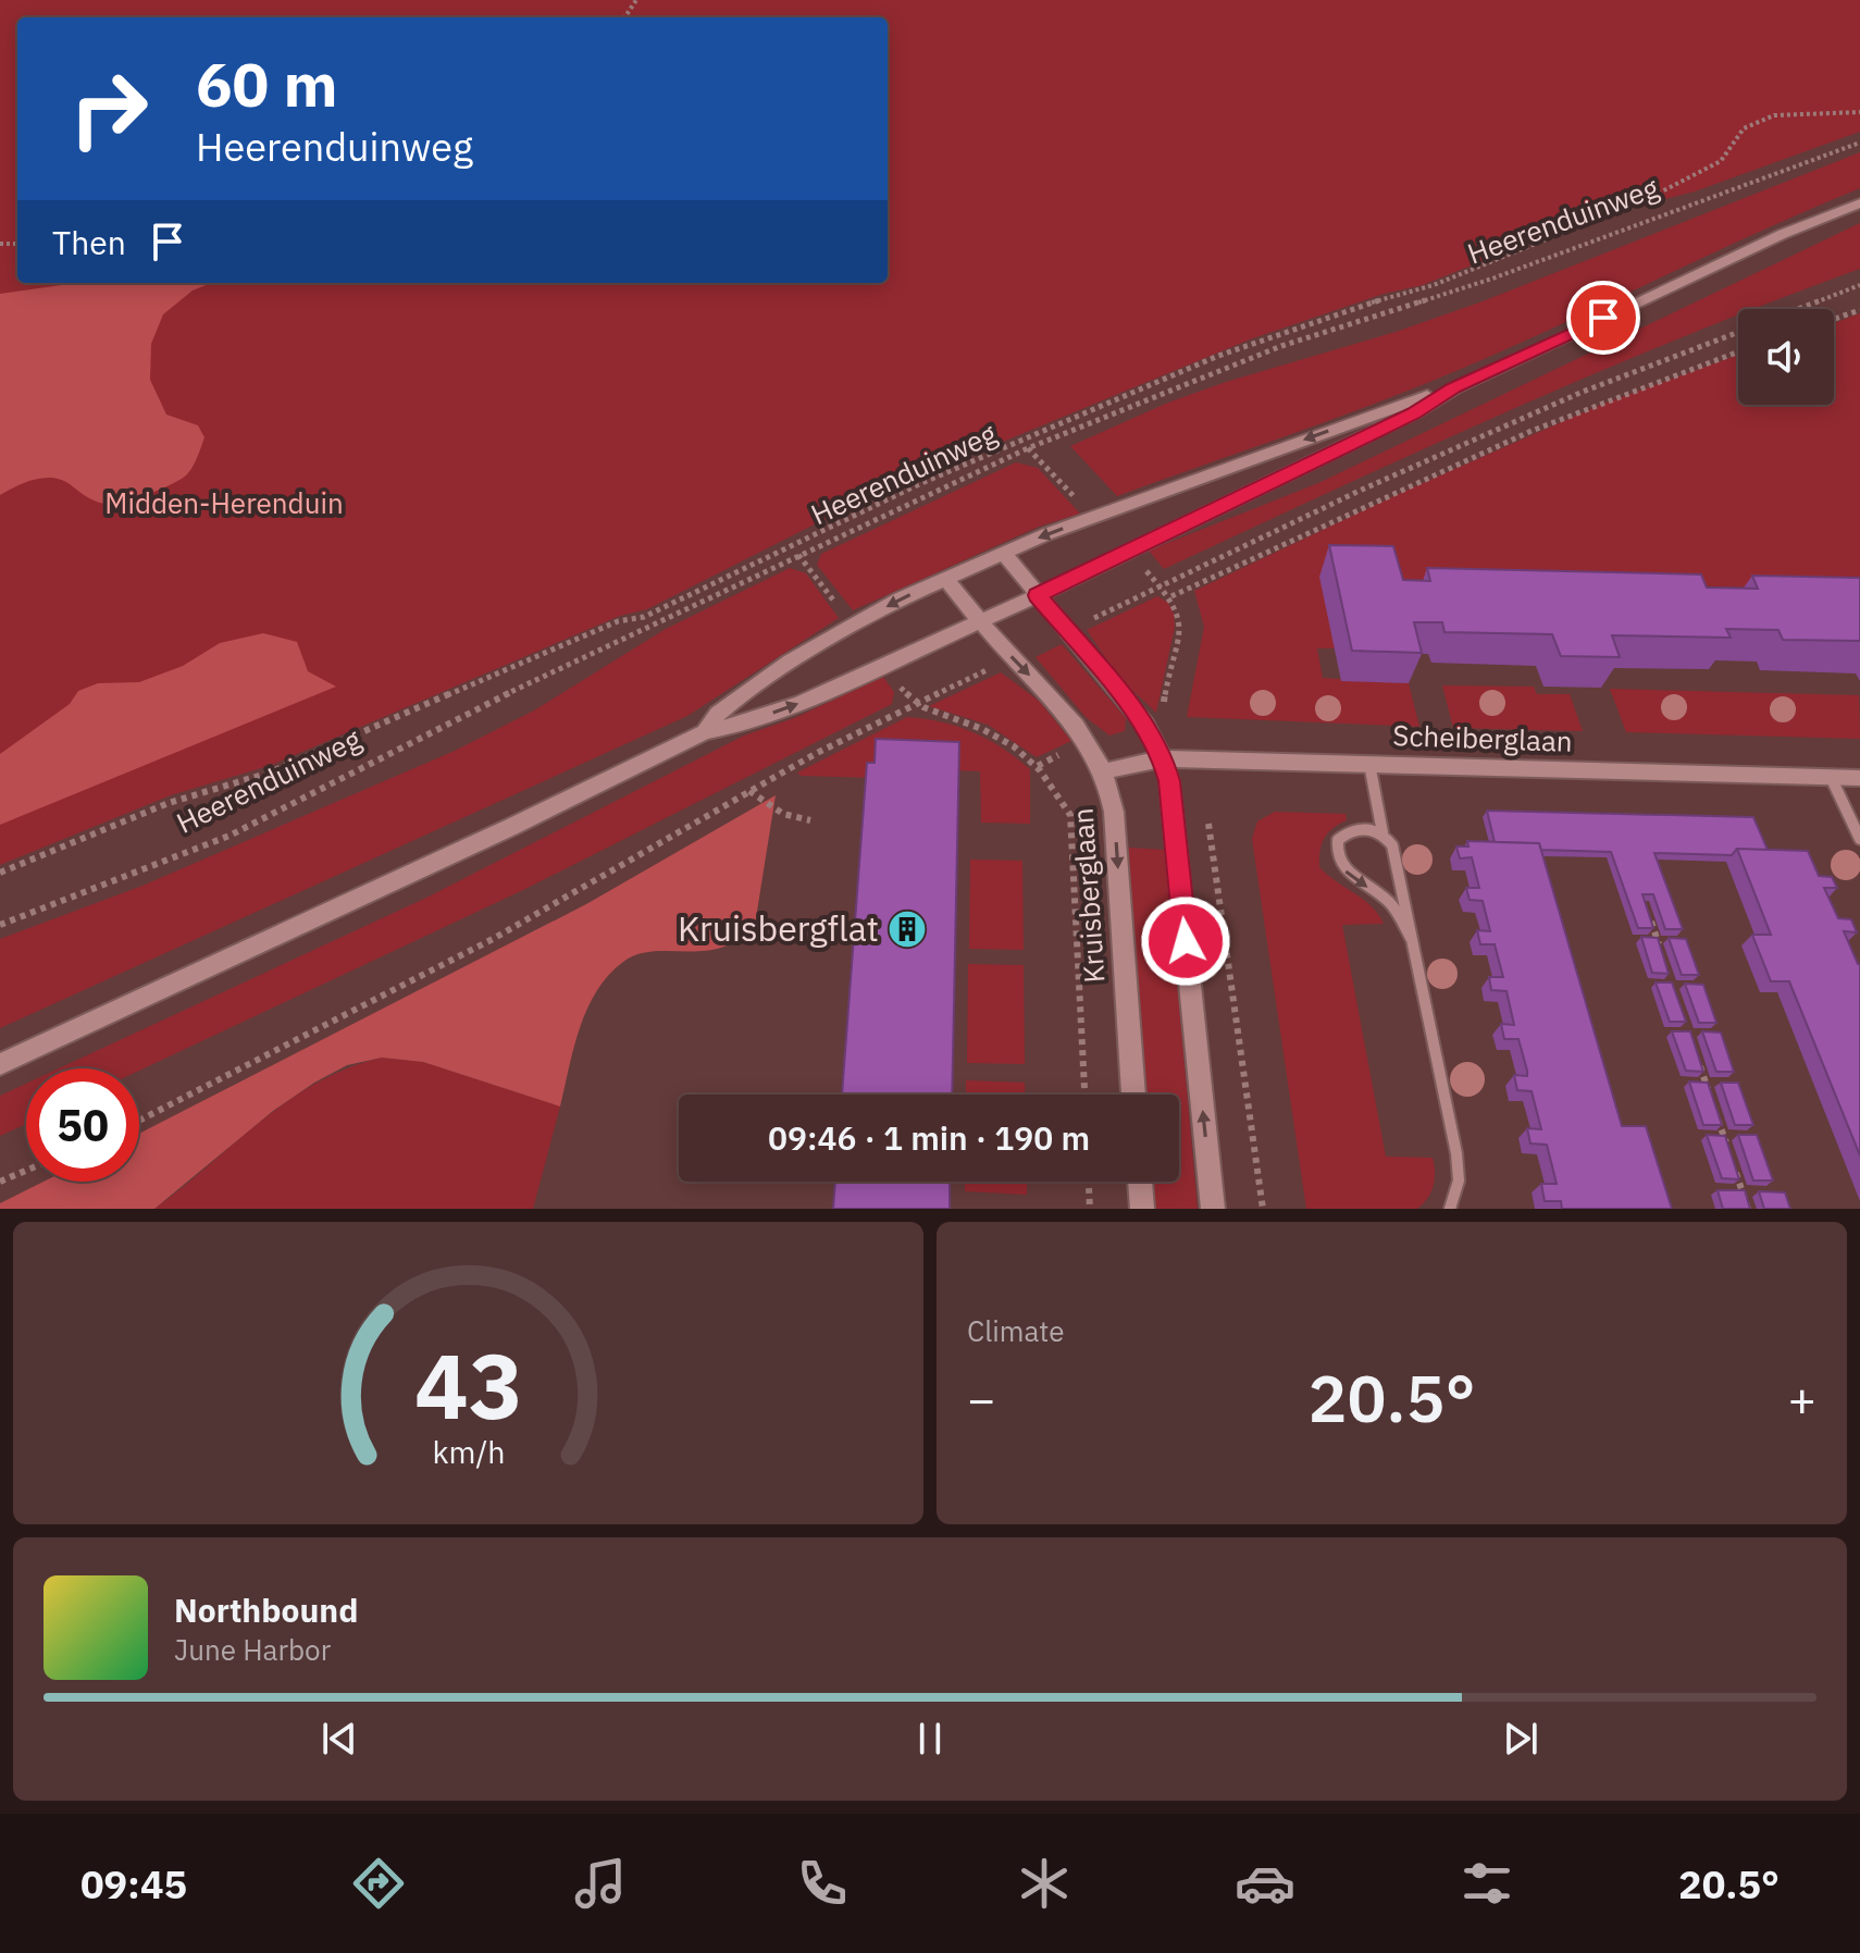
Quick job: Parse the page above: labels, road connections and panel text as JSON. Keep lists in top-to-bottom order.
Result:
{
  "streets": {
    "street": ["Scheiberglaan", "Kruisberglaan"],
    "path": ["Heerenduinweg"]
  },
  "crossings": [
    ["Scheiberglaan", "Kruisberglaan"]
  ],
  "parks": ["Midden-Herenduin"],
  "places": {
    "building": ["Kruisbergflat"]
  },
  "page": {
    "turn": ["60 m", "Heerenduinweg"],
    "then": "Then",
    "limit": "50",
    "trip": "09:46 · 1 min · 190 m",
    "tile": "Climate",
    "heat": ["−", "20.5°", "+"],
    "song": ["Northbound", "June Harbor"],
    "tabs": ["09:45", "20.5°"],
    "gauge": ["43", "km/h"]
  }
}
